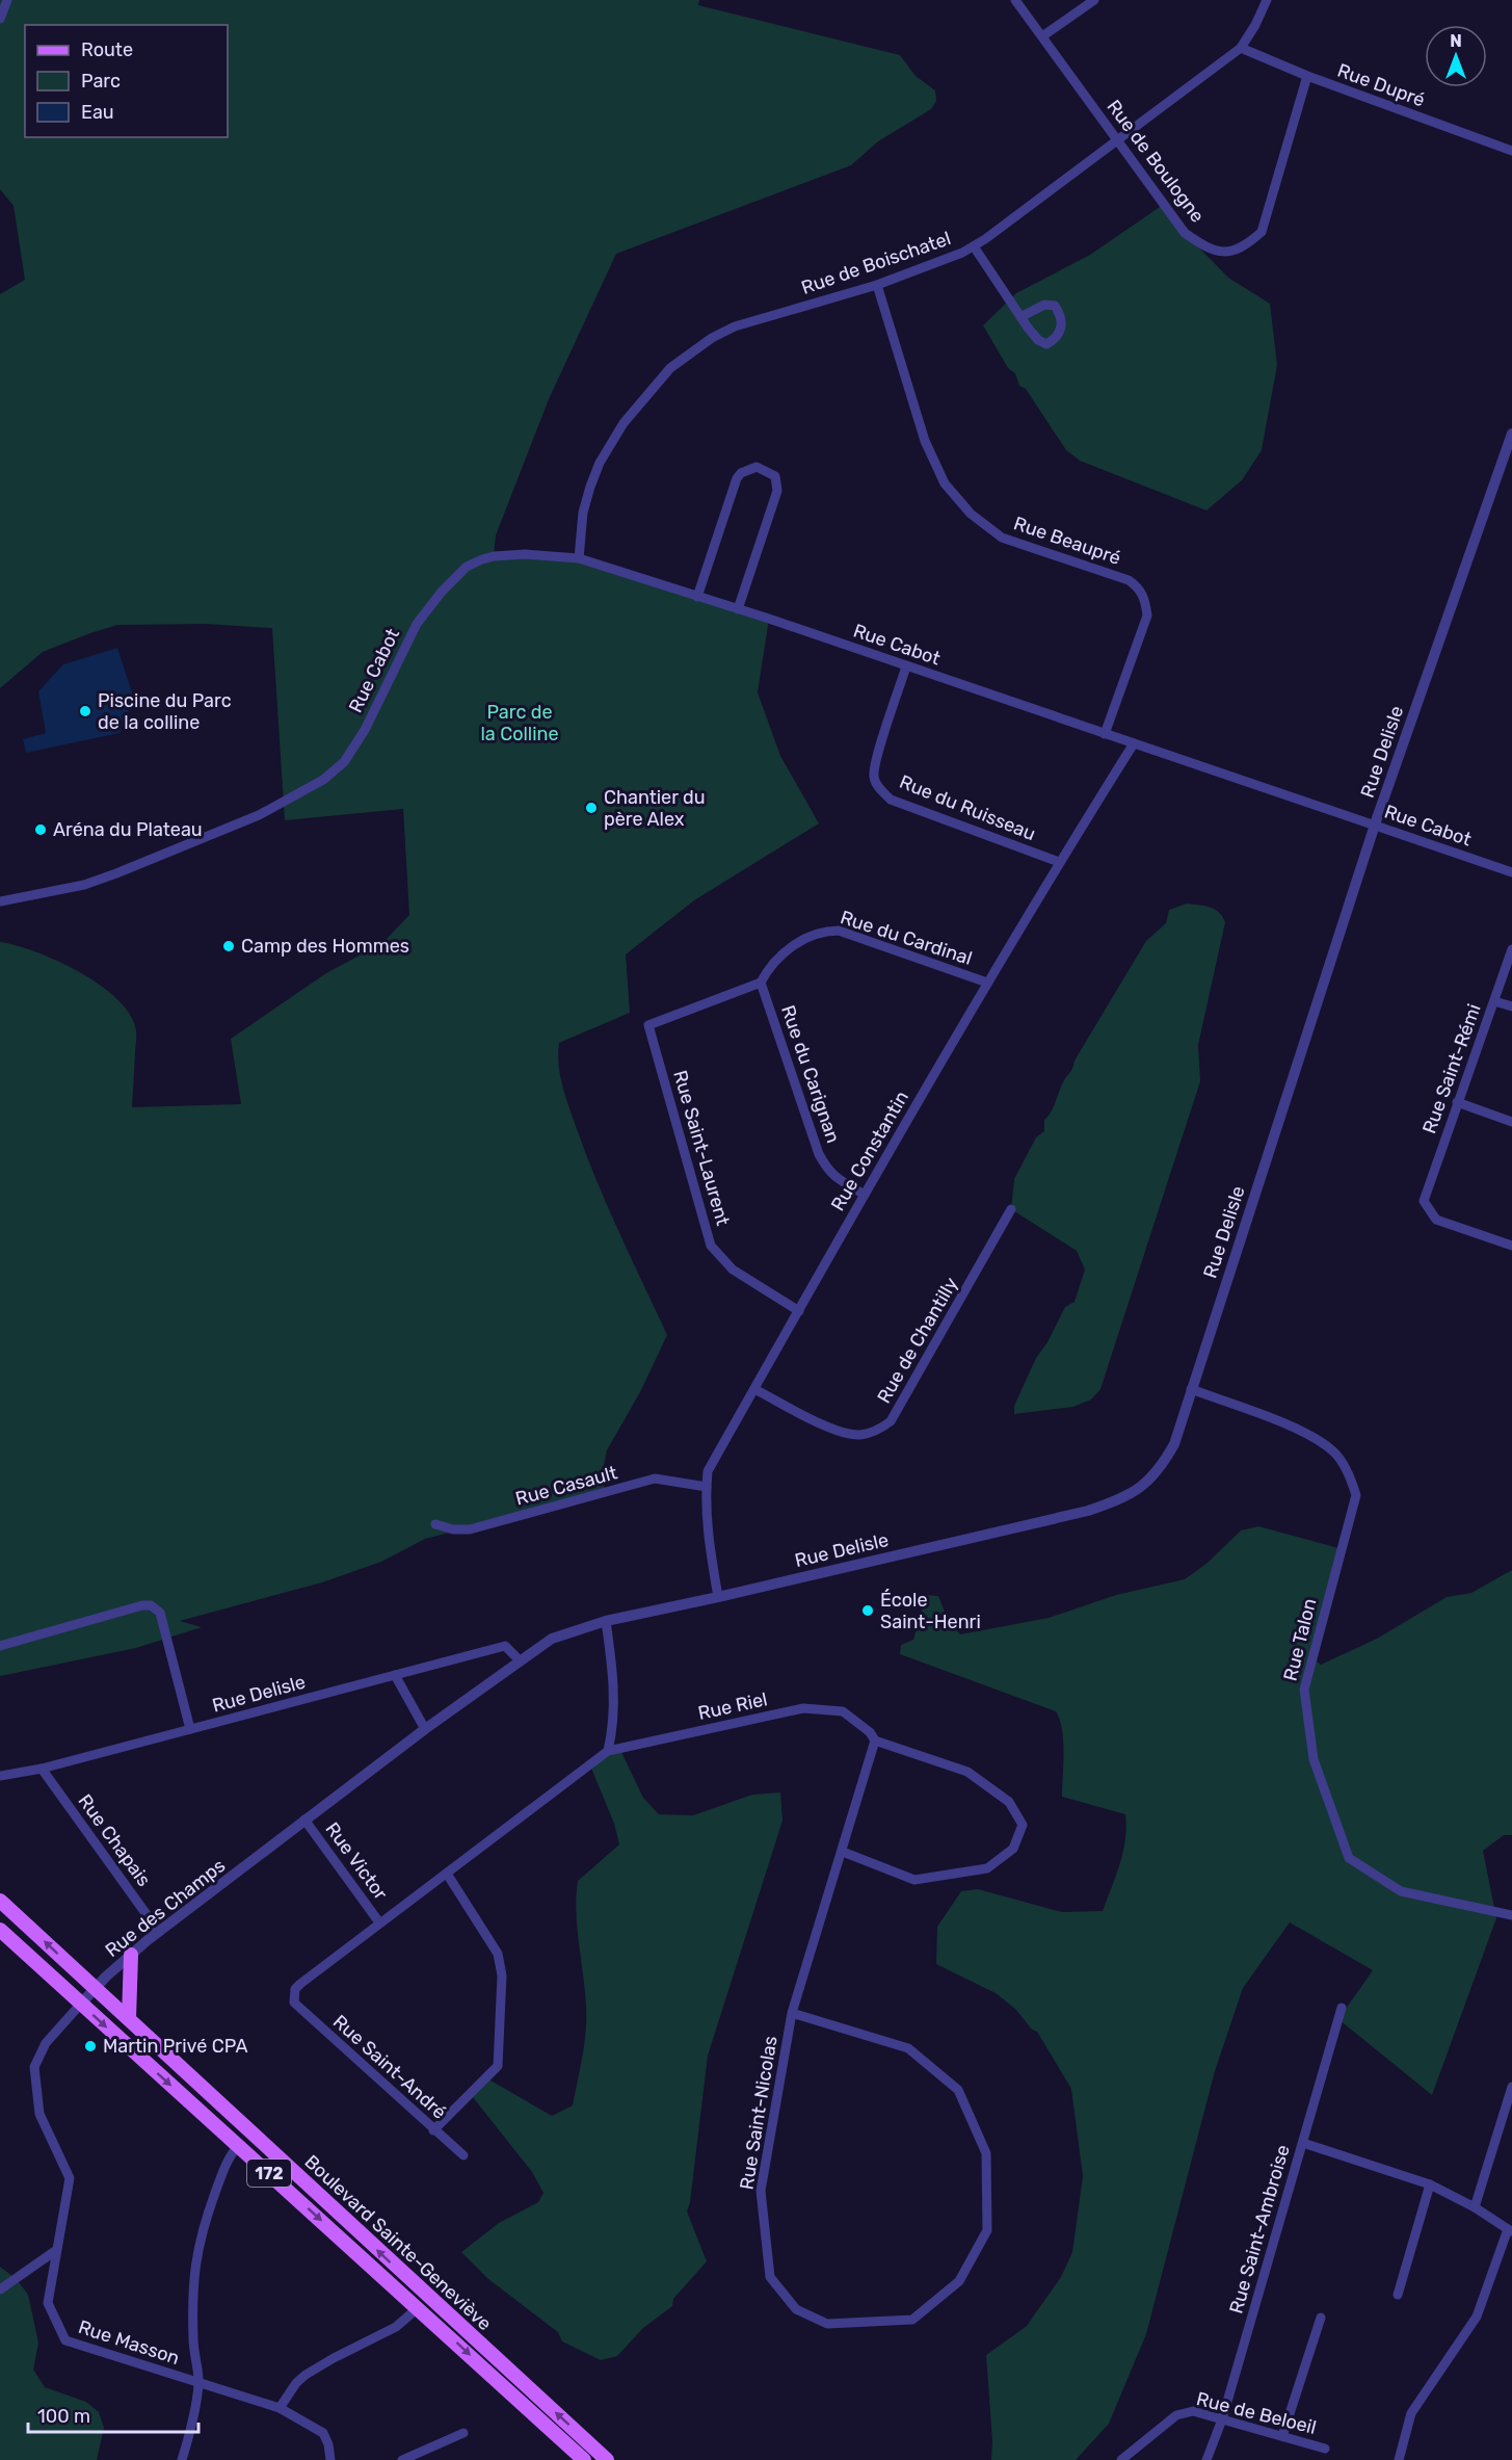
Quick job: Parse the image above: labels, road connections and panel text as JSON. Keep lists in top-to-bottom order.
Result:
{
  "streets": {
    "main road": ["172", "Boulevard Sainte-Geneviève"],
    "street": [
      "Rue Dupré",
      "Rue de Boulogne",
      "Rue de Boischatel",
      "Rue Beaupré",
      "Rue Cabot",
      "Rue Delisle",
      "Rue du Ruisseau",
      "Rue du Cardinal",
      "Rue Saint-Rémi",
      "Rue du Carignan",
      "Rue Saint-Laurent",
      "Rue Constantin",
      "Rue de Chantilly",
      "Rue Casault",
      "Rue Talon",
      "Rue Riel",
      "Rue Chapais",
      "Rue Victor",
      "Rue des Champs",
      "Rue Saint-André",
      "Rue Saint-Nicolas",
      "Rue Saint-Ambroise",
      "Rue Masson",
      "Rue de Beloeil"
    ]
  },
  "crossings": [
    ["Rue Dupré", "Rue de Boulogne"],
    ["Rue Dupré", "Rue de Boischatel"],
    ["Rue de Boulogne", "Rue de Boischatel"],
    ["Rue de Boischatel", "Rue Beaupré"],
    ["Rue de Boischatel", "Rue Cabot"],
    ["Rue Beaupré", "Rue Cabot"],
    ["Rue Cabot", "Rue Delisle"],
    ["Rue Cabot", "Rue du Ruisseau"],
    ["Rue Cabot", "Rue Constantin"],
    ["Rue Delisle", "Rue Constantin"],
    ["Rue Delisle", "Rue Talon"],
    ["Rue Delisle", "Rue Chapais"],
    ["Rue Delisle", "Rue des Champs"],
    ["Rue du Ruisseau", "Rue Constantin"],
    ["Rue du Cardinal", "Rue du Carignan"],
    ["Rue du Cardinal", "Rue Saint-Laurent"],
    ["Rue du Cardinal", "Rue Constantin"],
    ["Rue du Carignan", "Rue Saint-Laurent"],
    ["Rue du Carignan", "Rue Constantin"],
    ["Rue Saint-Laurent", "Rue Constantin"],
    ["Rue Constantin", "Rue de Chantilly"],
    ["Rue Constantin", "Rue Casault"],
    ["Rue Riel", "Rue Victor"],
    ["Rue Riel", "Rue Saint-André"],
    ["Rue Riel", "Rue Saint-Nicolas"],
    ["Rue Chapais", "Rue des Champs"],
    ["Rue Victor", "Rue des Champs"],
    ["Rue des Champs", "Boulevard Sainte-Geneviève"],
    ["Rue des Champs", "Rue Masson"],
    ["Rue Saint-Ambroise", "Rue de Beloeil"]
  ],
  "parks": ["Parc de la Colline"],
  "places": [
    "Piscine du Parc de la colline",
    "Chantier du père Alex",
    "Aréna du Plateau",
    "Camp des Hommes",
    "École Saint-Henri",
    "Martin Privé CPA"
  ],
  "legend": ["Route", "Parc", "Eau"],
  "scale_bar": "100 m",
  "north": "top"
}
